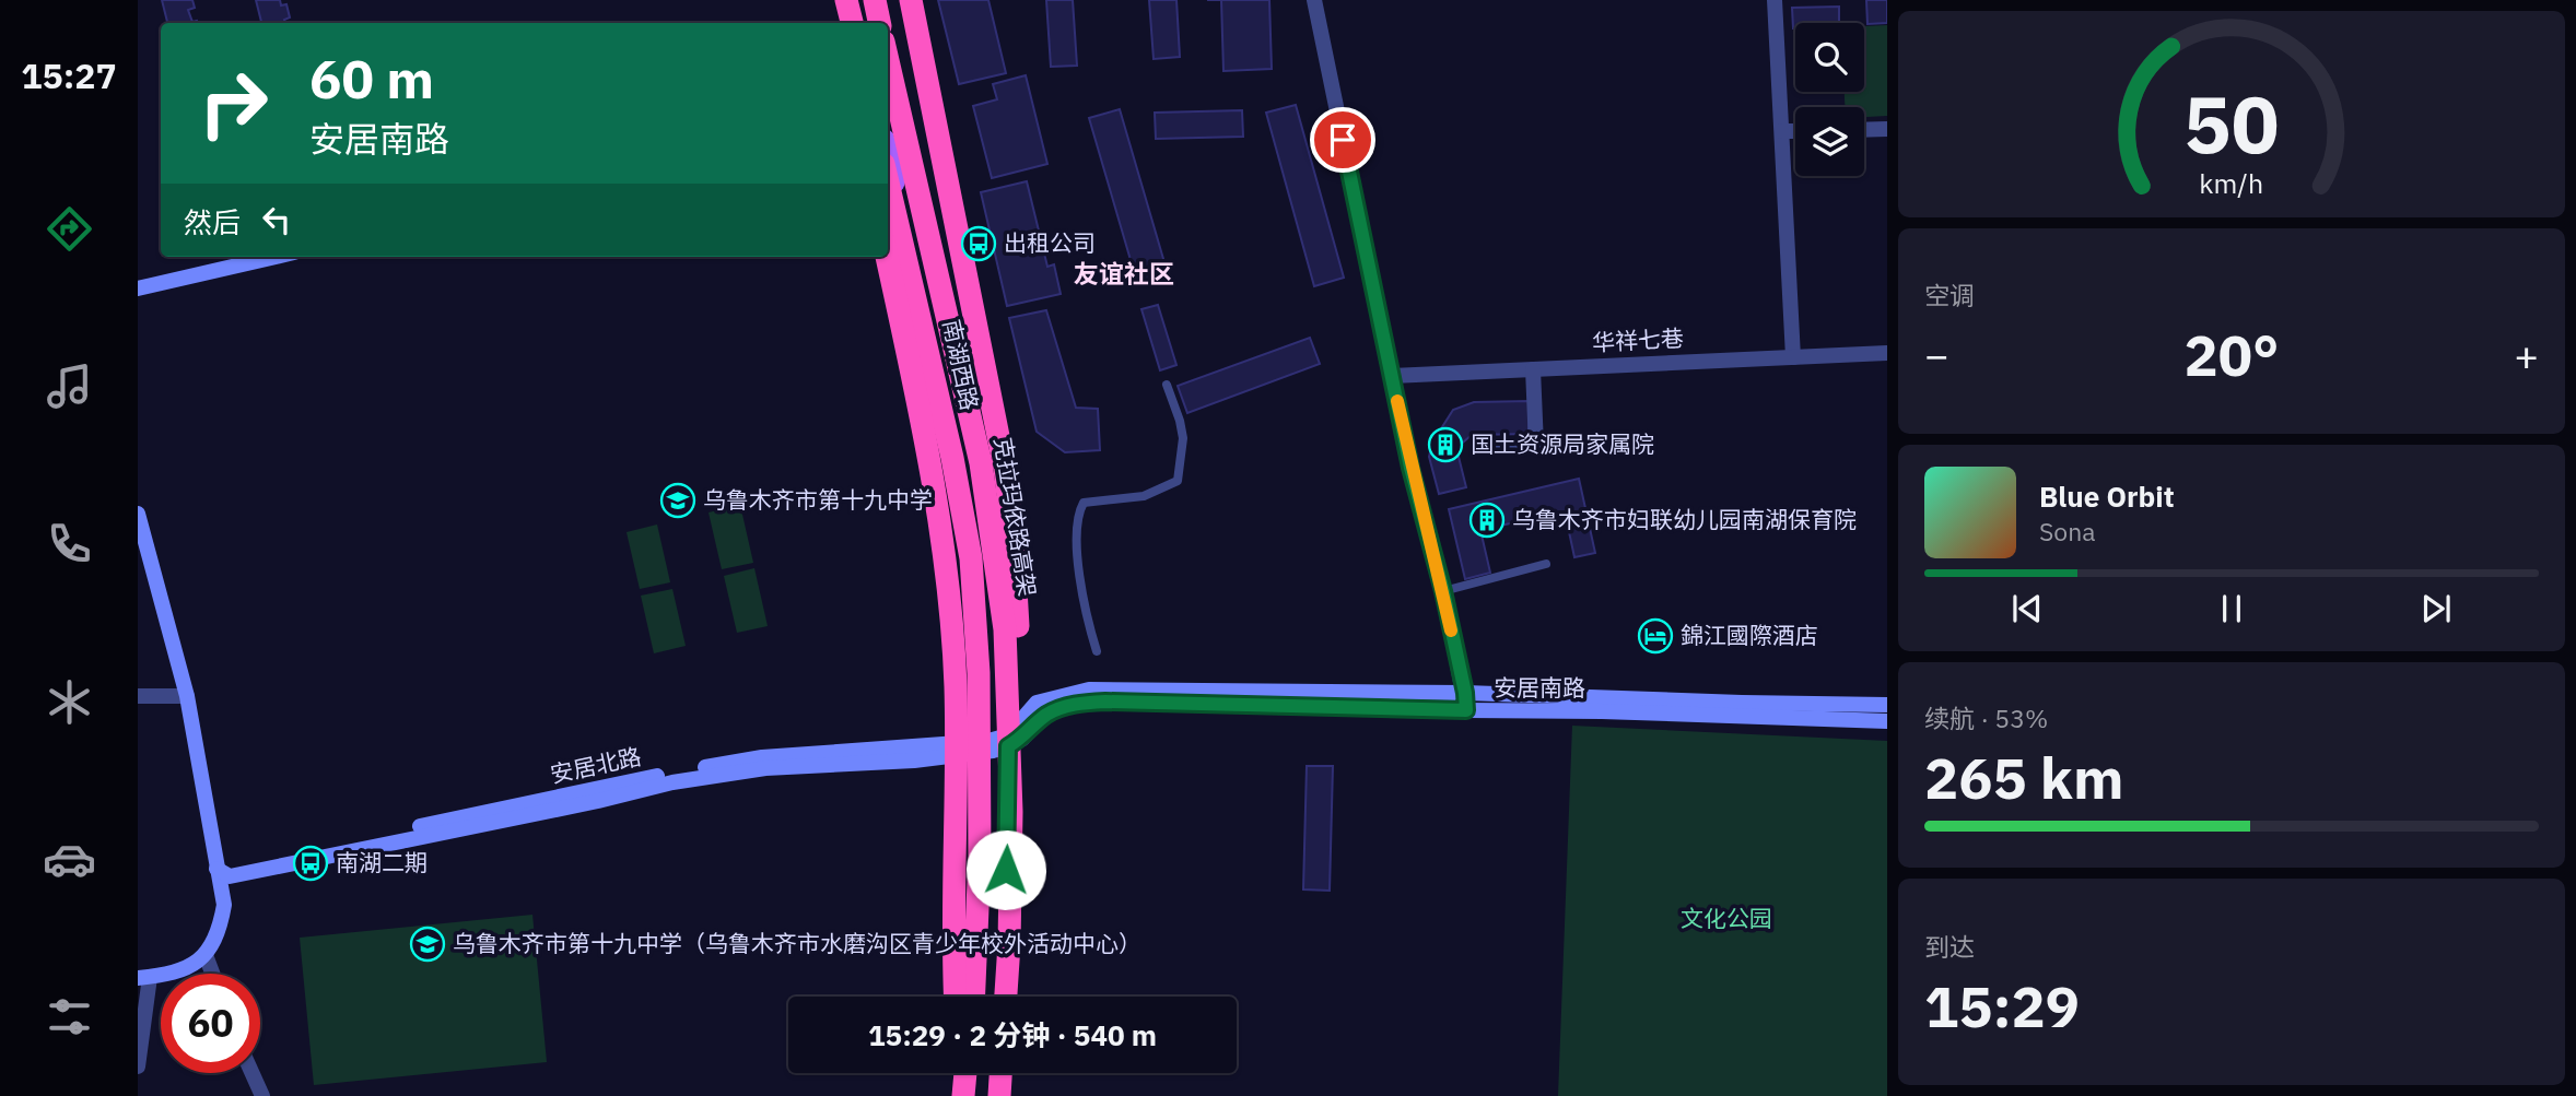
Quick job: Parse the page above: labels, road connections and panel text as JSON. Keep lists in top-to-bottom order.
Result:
{
  "streets": {
    "highway": ["克拉玛依路高架"],
    "main road": ["南湖西路"],
    "street": ["华祥七巷", "安居南路", "安居北路"]
  },
  "crossings": [
    ["南湖西路", "安居南路"],
    ["南湖西路", "安居北路"],
    ["安居南路", "安居北路"]
  ],
  "districts": ["友谊社区"],
  "parks": ["文化公园"],
  "places": {
    "bus stop": ["出租公司", "南湖二期"],
    "building": ["国土资源局家属院", "乌鲁木齐市妇联幼儿园南湖保育院"],
    "school or university": ["乌鲁木齐市第十九中学", "乌鲁木齐市第十九中学（乌鲁木齐市水磨沟区青少年校外活动中心）"],
    "hotel": ["錦江國際酒店"]
  },
  "page": {
    "tabs": "15:27",
    "turn": ["60 m", "安居南路"],
    "then": "然后",
    "tile": [
      "空调",
      ["续航 · 53%", "265 km"],
      ["到达", "15:29"]
    ],
    "heat": ["−", "20°", "+"],
    "song": ["Blue Orbit", "Sona"],
    "limit": "60",
    "trip": "15:29 · 2 分钟 · 540 m",
    "gauge": ["50", "km/h"]
  }
}
